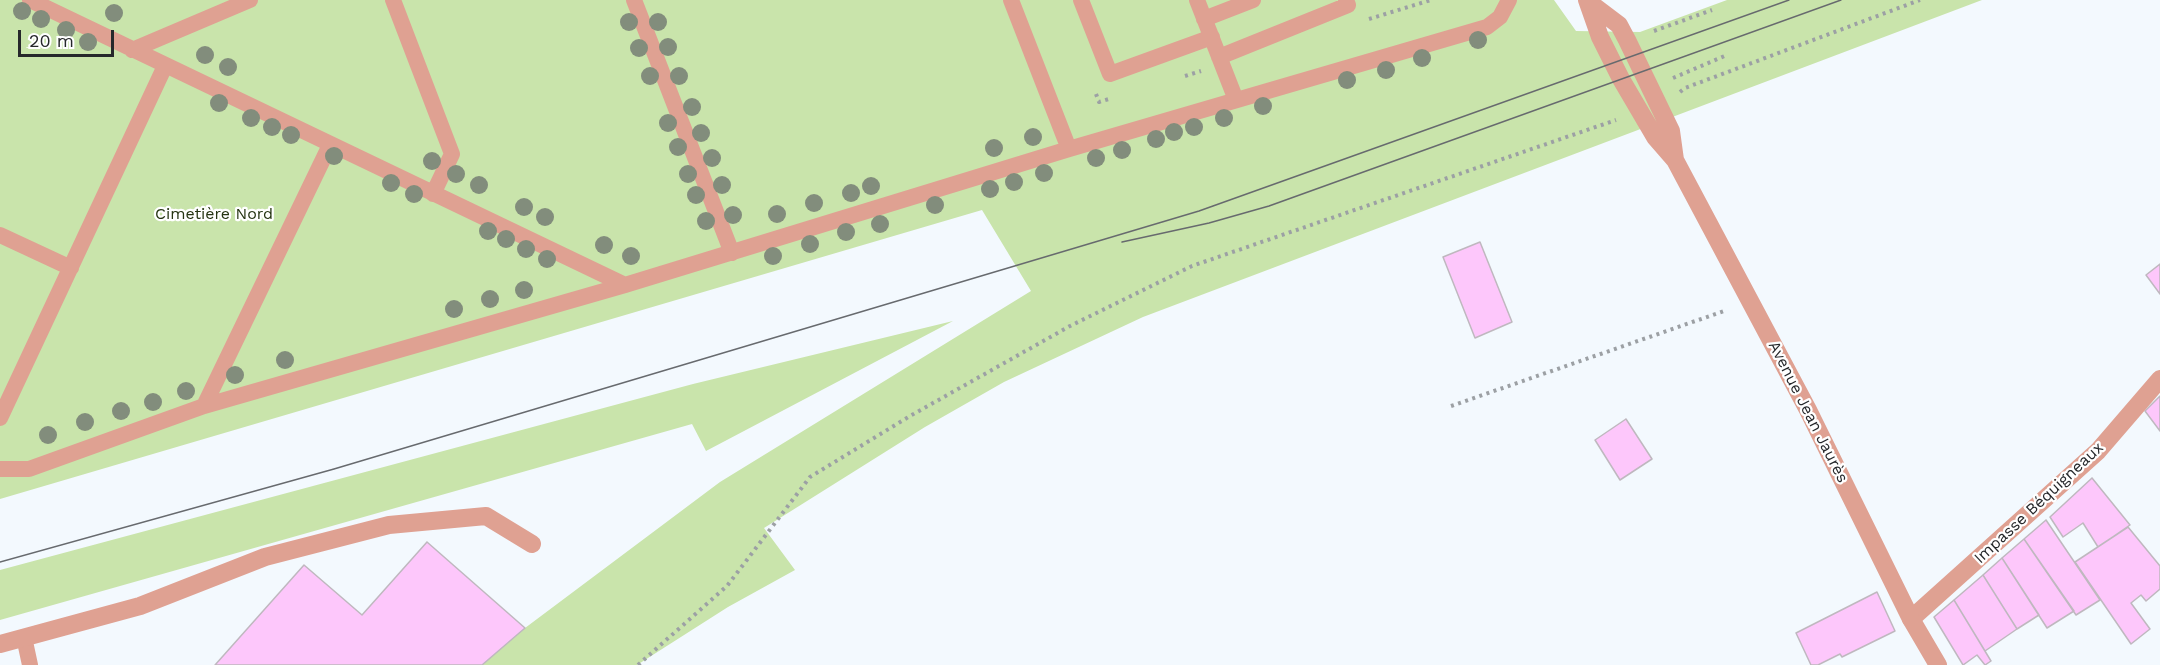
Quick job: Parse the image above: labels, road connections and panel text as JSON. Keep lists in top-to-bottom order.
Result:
{
  "streets": {
    "street": ["Avenue Jean Jaurès", "Impasse Béquigneaux"]
  },
  "crossings": [
    ["Avenue Jean Jaurès", "Impasse Béquigneaux"]
  ],
  "parks": ["Cimetière Nord"],
  "scale_bar": "20 m"
}
